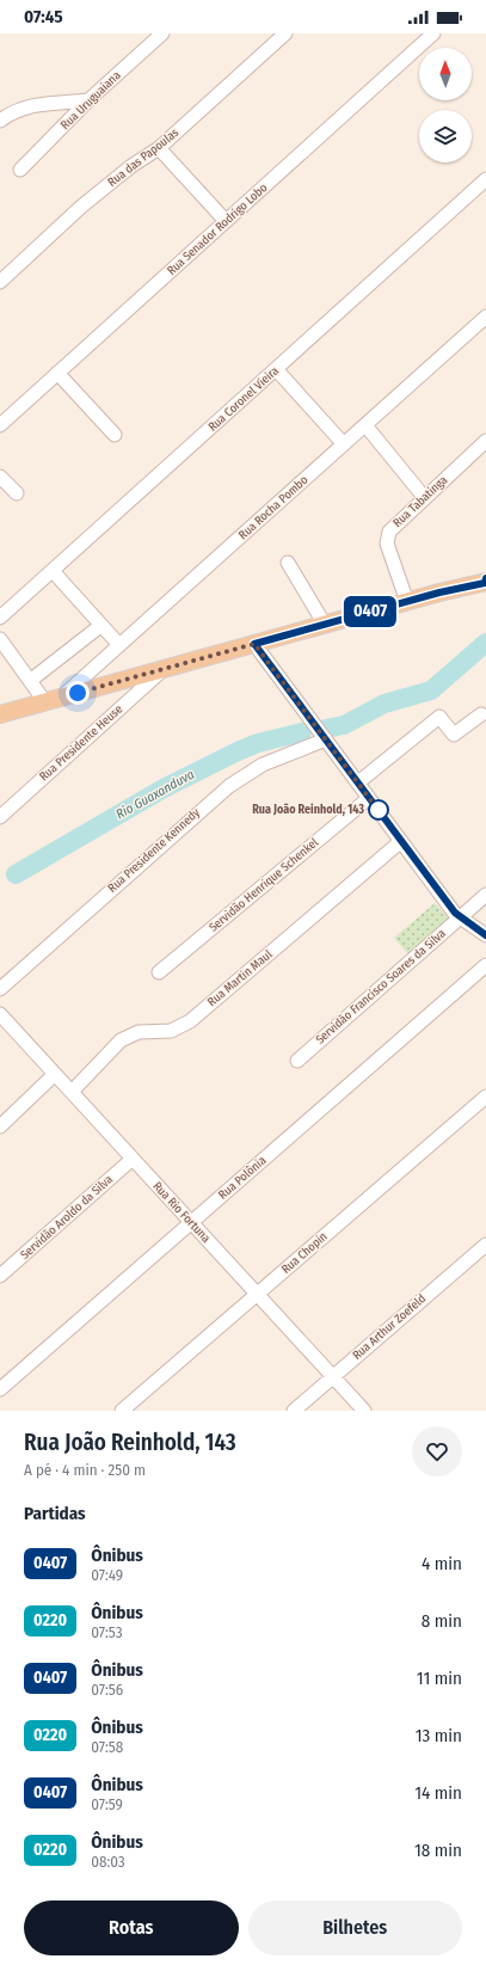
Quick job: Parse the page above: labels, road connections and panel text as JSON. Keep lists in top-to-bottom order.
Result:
{
  "streets": {
    "street": [
      "Rua Uruguaiana",
      "Rua das Papoulas",
      "Rua Senador Rodrigo Lobo",
      "Rua Coronel Vieira",
      "Rua Tabatinga",
      "Rua Rocha Pombo",
      "Rua Presidente Heuse",
      "Rua Presidente Kennedy",
      "Servidão Henrique Schenkel",
      "Rua Martin Maul",
      "Servidão Francisco Soares da Silva",
      "Rua Polônia",
      "Rua Rio Fortuna",
      "Servidão Aroldo da Silva",
      "Rua Chopin",
      "Rua Arthur Zoefeld"
    ]
  },
  "crossings": [
    ["Rua Martin Maul", "Rua Rio Fortuna"],
    ["Rua Polônia", "Rua Rio Fortuna"],
    ["Rua Rio Fortuna", "Servidão Aroldo da Silva"],
    ["Rua Rio Fortuna", "Rua Chopin"],
    ["Rua Rio Fortuna", "Rua Arthur Zoefeld"]
  ],
  "water": ["Rio Guaxanduva"],
  "places": ["Rua João Reinhold, 143"],
  "lines": ["bus line 0407"],
  "north": "top",
  "page": {
    "status": "07:45",
    "on_map": "0407",
    "heading": [
      ["Rua João Reinhold, 143", "A pé · 4 min · 250 m"],
      "Partidas"
    ],
    "list": [
      {
        "mark": "0407",
        "name": "Ônibus",
        "note": "07:49",
        "value": "4 min"
      },
      {
        "mark": "0220",
        "name": "Ônibus",
        "note": "07:53",
        "value": "8 min"
      },
      {
        "mark": "0407",
        "name": "Ônibus",
        "note": "07:56",
        "value": "11 min"
      },
      {
        "mark": "0220",
        "name": "Ônibus",
        "note": "07:58",
        "value": "13 min"
      },
      {
        "mark": "0407",
        "name": "Ônibus",
        "note": "07:59",
        "value": "14 min"
      },
      {
        "mark": "0220",
        "name": "Ônibus",
        "note": "08:03",
        "value": "18 min"
      }
    ],
    "buttons": ["Rotas", "Bilhetes"]
  }
}
